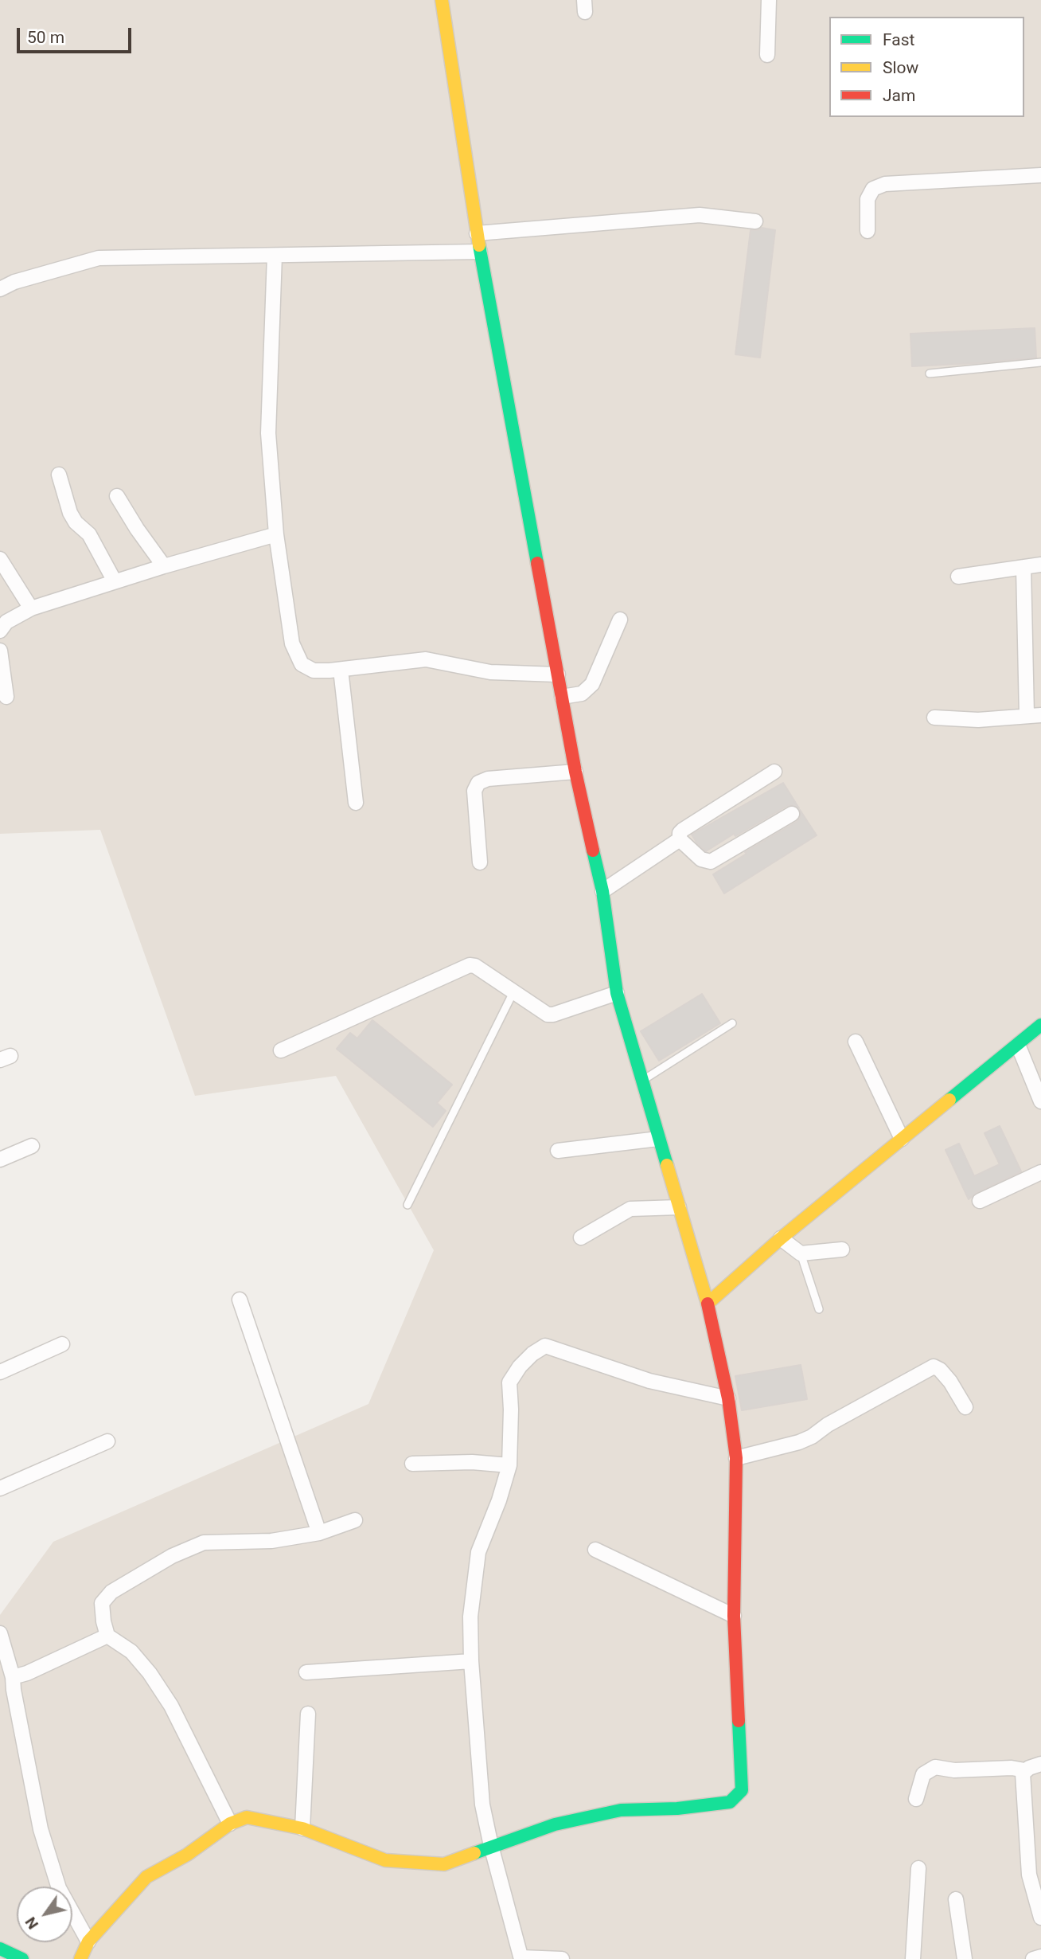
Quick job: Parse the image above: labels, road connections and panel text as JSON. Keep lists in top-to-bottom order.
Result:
{
  "legend": ["Fast", "Slow", "Jam"],
  "scale_bar": "50 m",
  "north": "bottom left"
}
